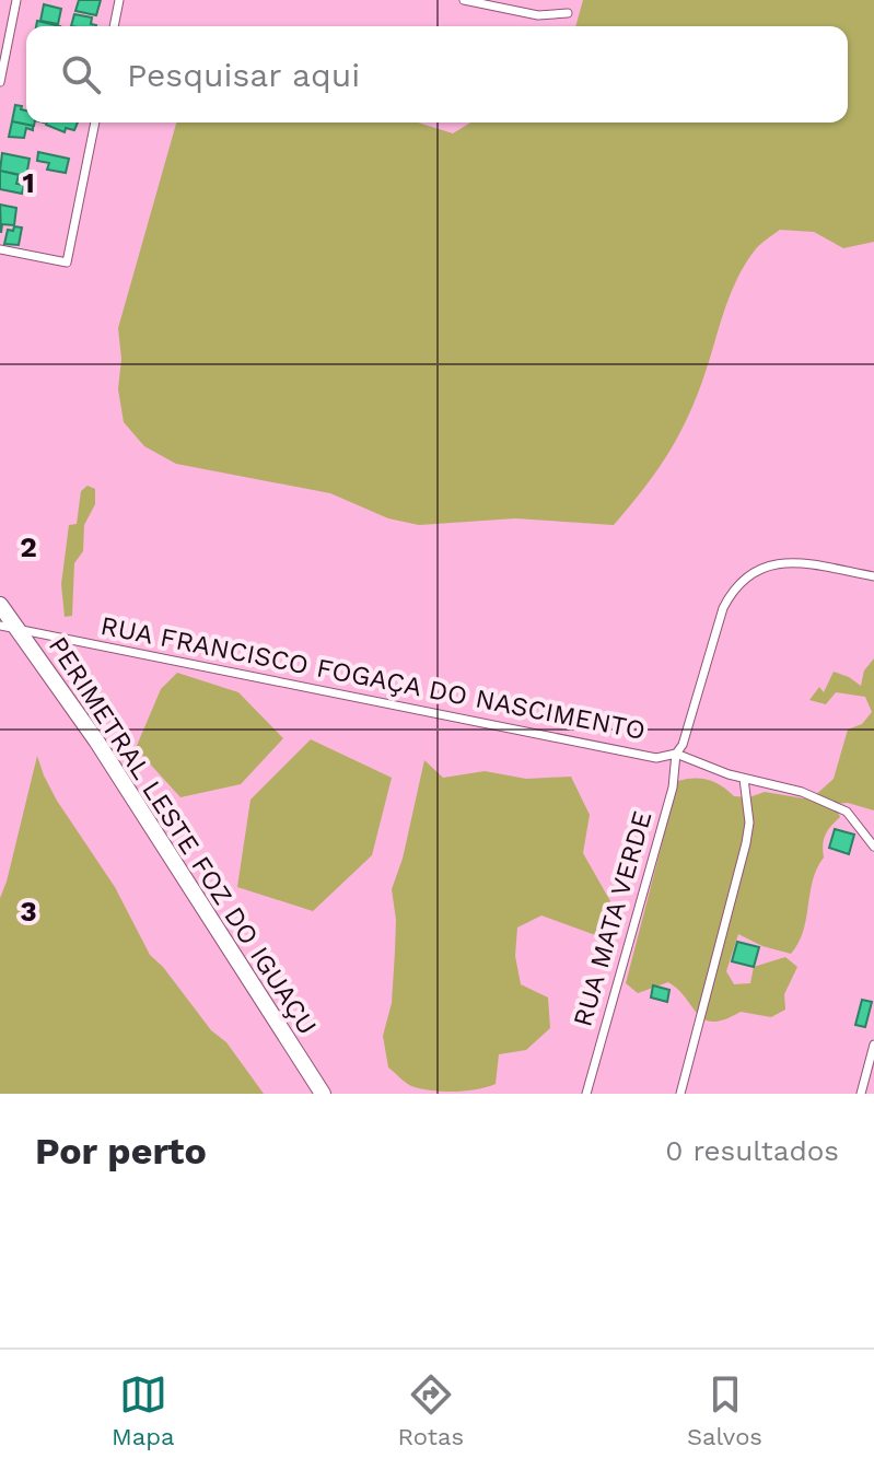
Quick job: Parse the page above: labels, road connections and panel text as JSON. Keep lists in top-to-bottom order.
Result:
{
  "streets": {
    "highway": ["PERIMETRAL LESTE FOZ DO IGUAÇU"],
    "street": ["RUA FRANCISCO FOGAÇA DO NASCIMENTO", "RUA MATA VERDE"]
  },
  "crossings": [
    ["RUA FRANCISCO FOGAÇA DO NASCIMENTO", "PERIMETRAL LESTE FOZ DO IGUAÇU"],
    ["RUA FRANCISCO FOGAÇA DO NASCIMENTO", "RUA MATA VERDE"]
  ],
  "page": {
    "search": "Pesquisar aqui",
    "heading": ["Por perto", "0 resultados"],
    "nav": ["Mapa", "Rotas", "Salvos"]
  },
  "grid": {
    "rows": ["1", "2", "3"]
  }
}
